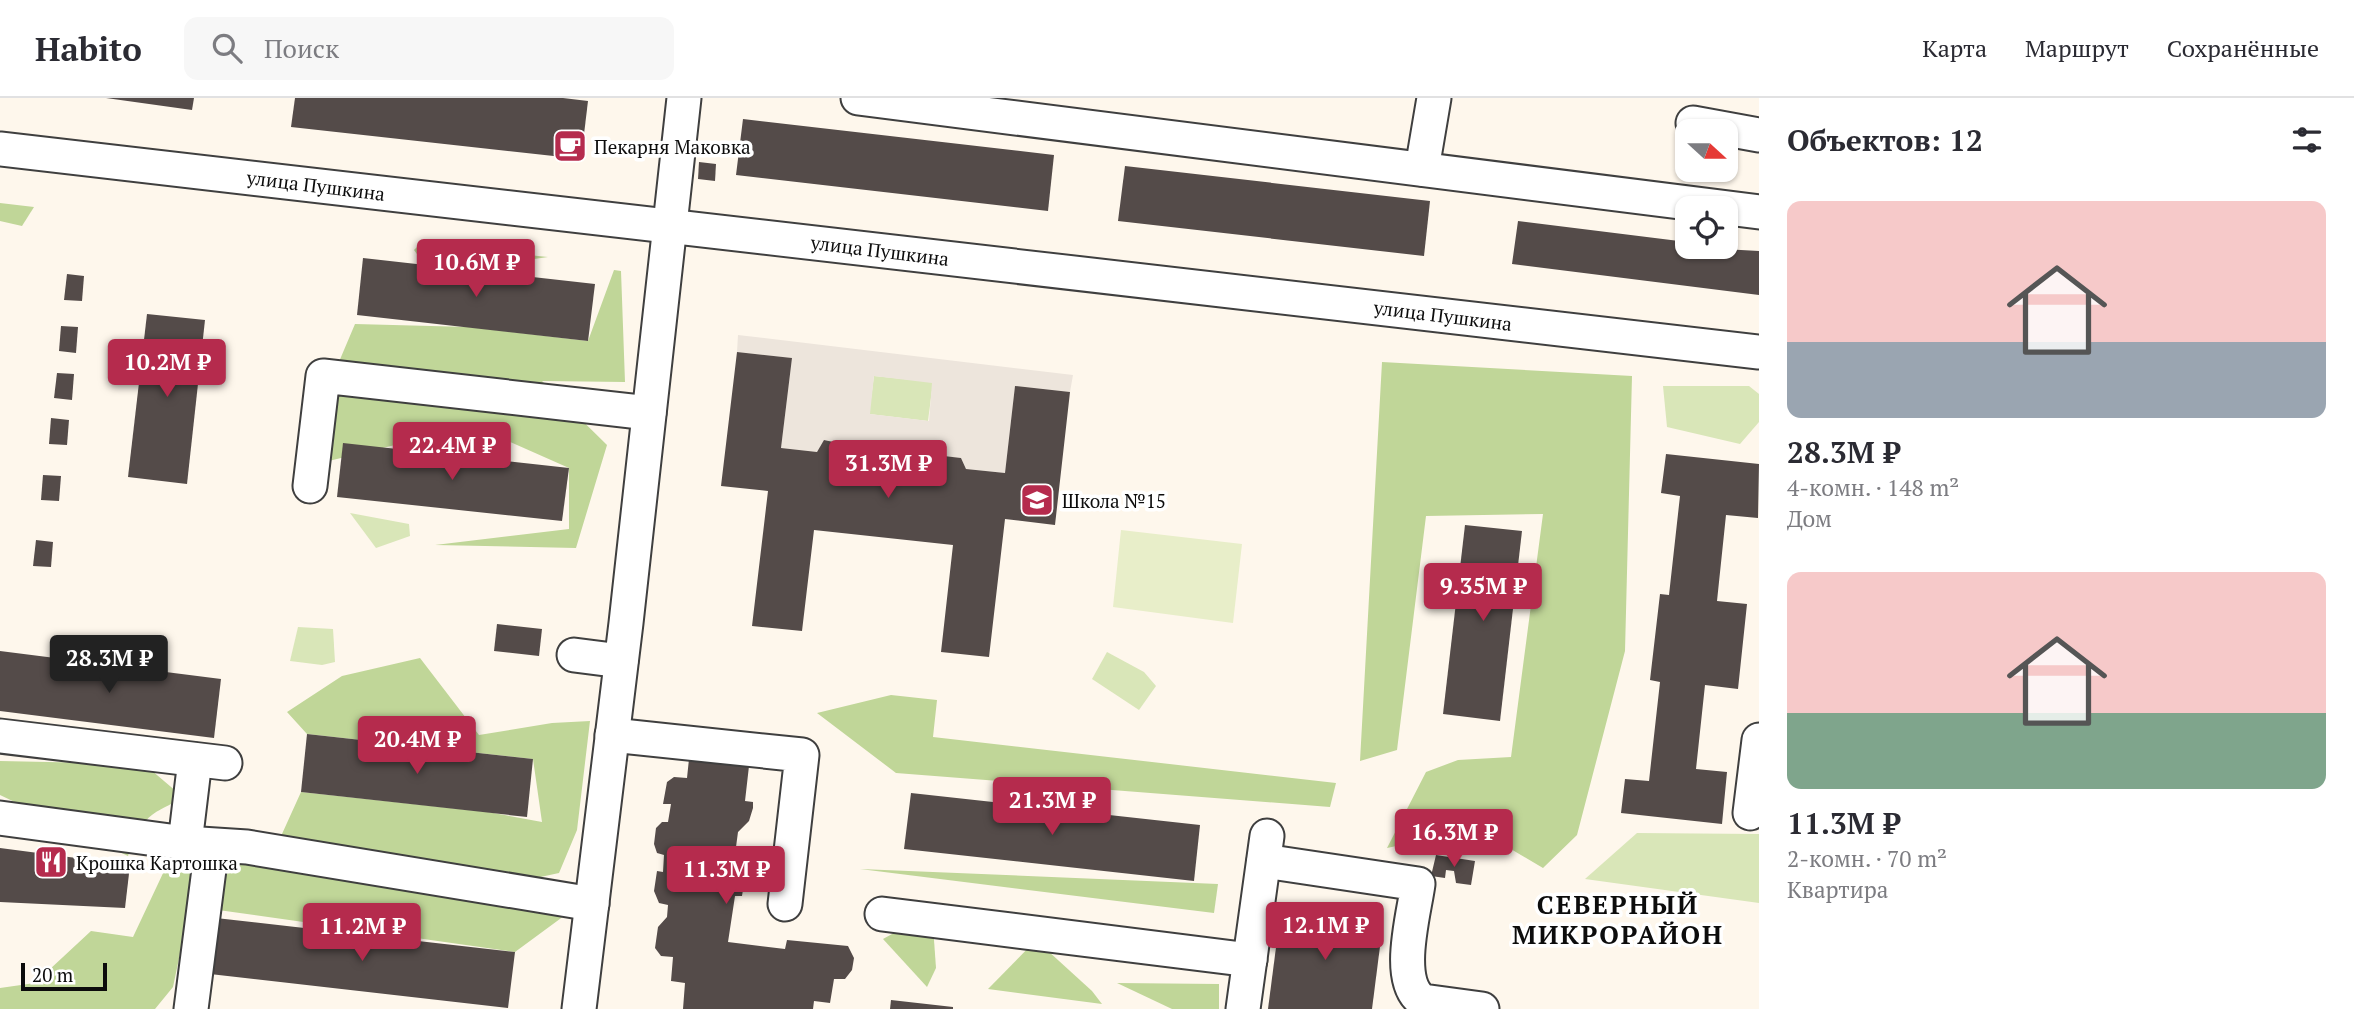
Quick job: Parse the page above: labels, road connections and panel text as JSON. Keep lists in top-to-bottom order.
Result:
{
  "streets": {
    "street": ["улица Пушкина"]
  },
  "districts": ["СЕВЕРНЫЙ МИКРОРАЙОН"],
  "places": {
    "cafe": ["Пекарня Маковка"],
    "school or university": ["Школа №15"],
    "restaurant": ["Крошка Картошка"]
  },
  "scale_bar": "20 m",
  "north": "right",
  "page": {
    "header": "Habito",
    "search": "Поиск",
    "nav": ["Карта", "Маршрут", "Сохранённые"],
    "heading": "Объектов: 12",
    "list": [
      {
        "name": "28.3M ₽",
        "note": "4-комн. · 148 m² · Дом"
      },
      {
        "name": "11.3M ₽",
        "note": "2-комн. · 70 m² · Квартира"
      }
    ],
    "price": [
      "10.6M ₽",
      "10.2M ₽",
      "22.4M ₽",
      "31.3M ₽",
      "9.35M ₽",
      "28.3M ₽",
      "20.4M ₽",
      "21.3M ₽",
      "16.3M ₽",
      "11.3M ₽",
      "12.1M ₽",
      "11.2M ₽"
    ],
    "scale": "20 m"
  }
}
